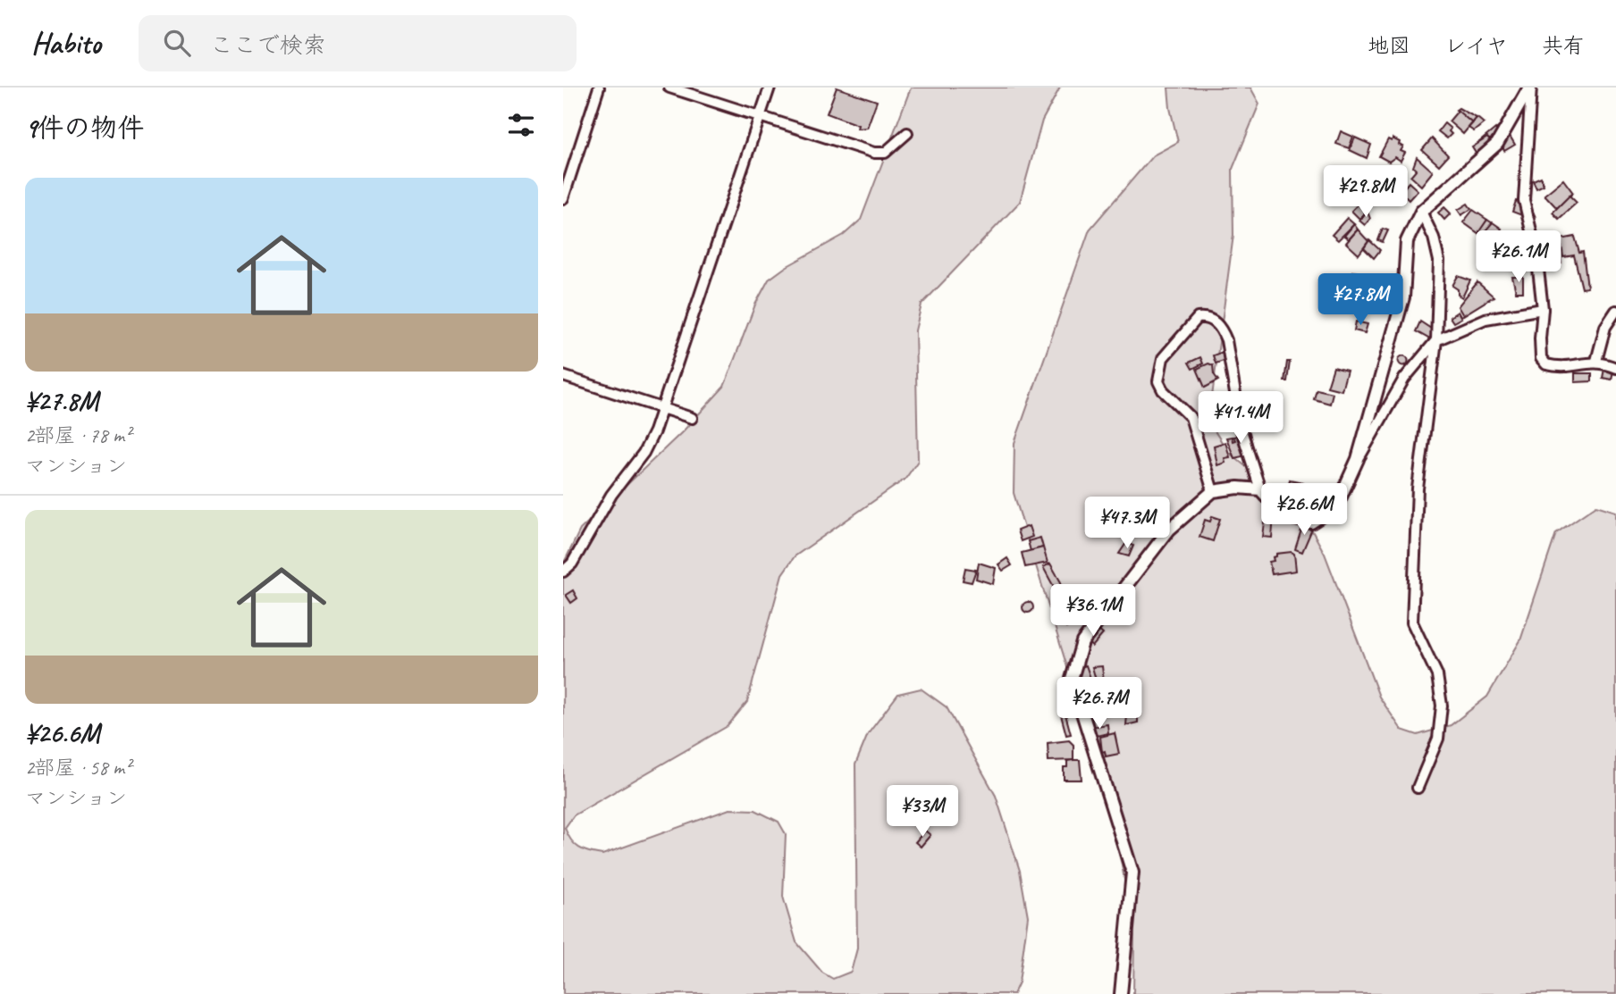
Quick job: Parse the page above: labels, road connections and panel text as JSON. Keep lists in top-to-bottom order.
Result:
{
  "page": {
    "header": "Habito",
    "search": "ここで検索",
    "nav": ["地図", "レイヤ", "共有"],
    "heading": "9件の物件",
    "list": [
      {
        "name": "¥27.8M",
        "note": "2部屋 · 78 m² · マンション"
      },
      {
        "name": "¥26.6M",
        "note": "2部屋 · 58 m² · マンション"
      }
    ],
    "price": [
      "¥29.8M",
      "¥26.1M",
      "¥27.8M",
      "¥41.4M",
      "¥26.6M",
      "¥47.3M",
      "¥36.1M",
      "¥26.7M",
      "¥33M"
    ]
  }
}
